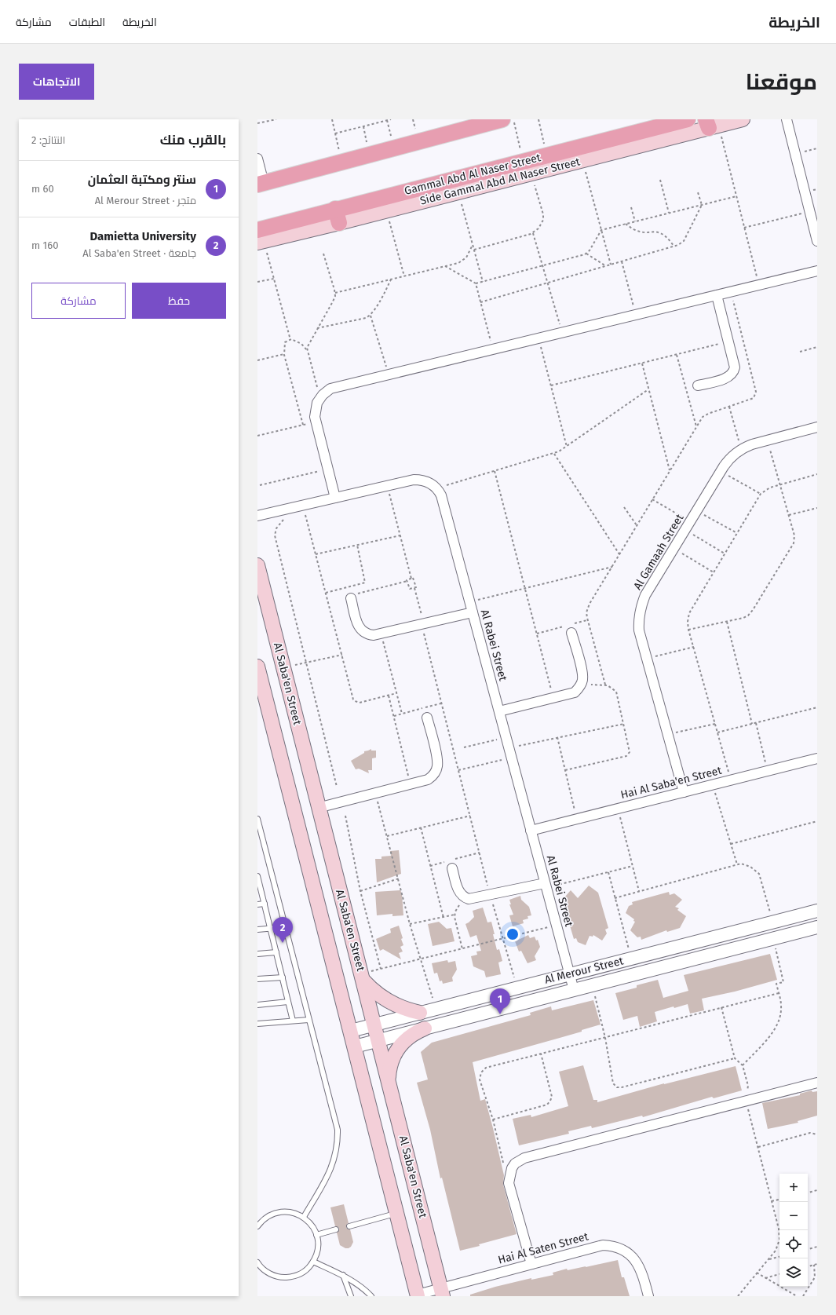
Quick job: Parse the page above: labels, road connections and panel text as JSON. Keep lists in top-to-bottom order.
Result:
{
  "streets": {
    "main road": ["Gammal Abd Al Naser Street", "Side Gammal Abd Al Naser Street", "Al Saba'en Street"],
    "street": [
      "Al Gamaah Street",
      "Al Rabei Street",
      "Hai Al Saba'en Street",
      "Al Merour Street",
      "Hai Al Saten Street"
    ]
  },
  "crossings": [
    ["Gammal Abd Al Naser Street", "Side Gammal Abd Al Naser Street"],
    ["Al Gamaah Street", "Hai Al Saba'en Street"],
    ["Al Rabei Street", "Hai Al Saba'en Street"],
    ["Al Rabei Street", "Al Merour Street"],
    ["Al Saba'en Street", "Al Merour Street"],
    ["Al Saba'en Street", "Hai Al Saten Street"]
  ],
  "page": {
    "header": "الخريطة",
    "nav": ["الخريطة", "الطبقات", "مشاركة"],
    "title": "موقعنا",
    "buttons": [
      "الاتجاهات",
      ["حفظ", "مشاركة"]
    ],
    "heading": ["بالقرب منك", "النتائج: 2"],
    "list": [
      {
        "mark": "1",
        "name": "سنتر ومكتبة العثمان",
        "note": "متجر · Al Merour Street",
        "value": "60 m"
      },
      {
        "mark": "2",
        "name": "Damietta University",
        "note": "جامعة · Al Saba'en Street",
        "value": "160 m"
      }
    ],
    "pins": ["2", "1"],
    "map_buttons": ["+", "−"]
  }
}
